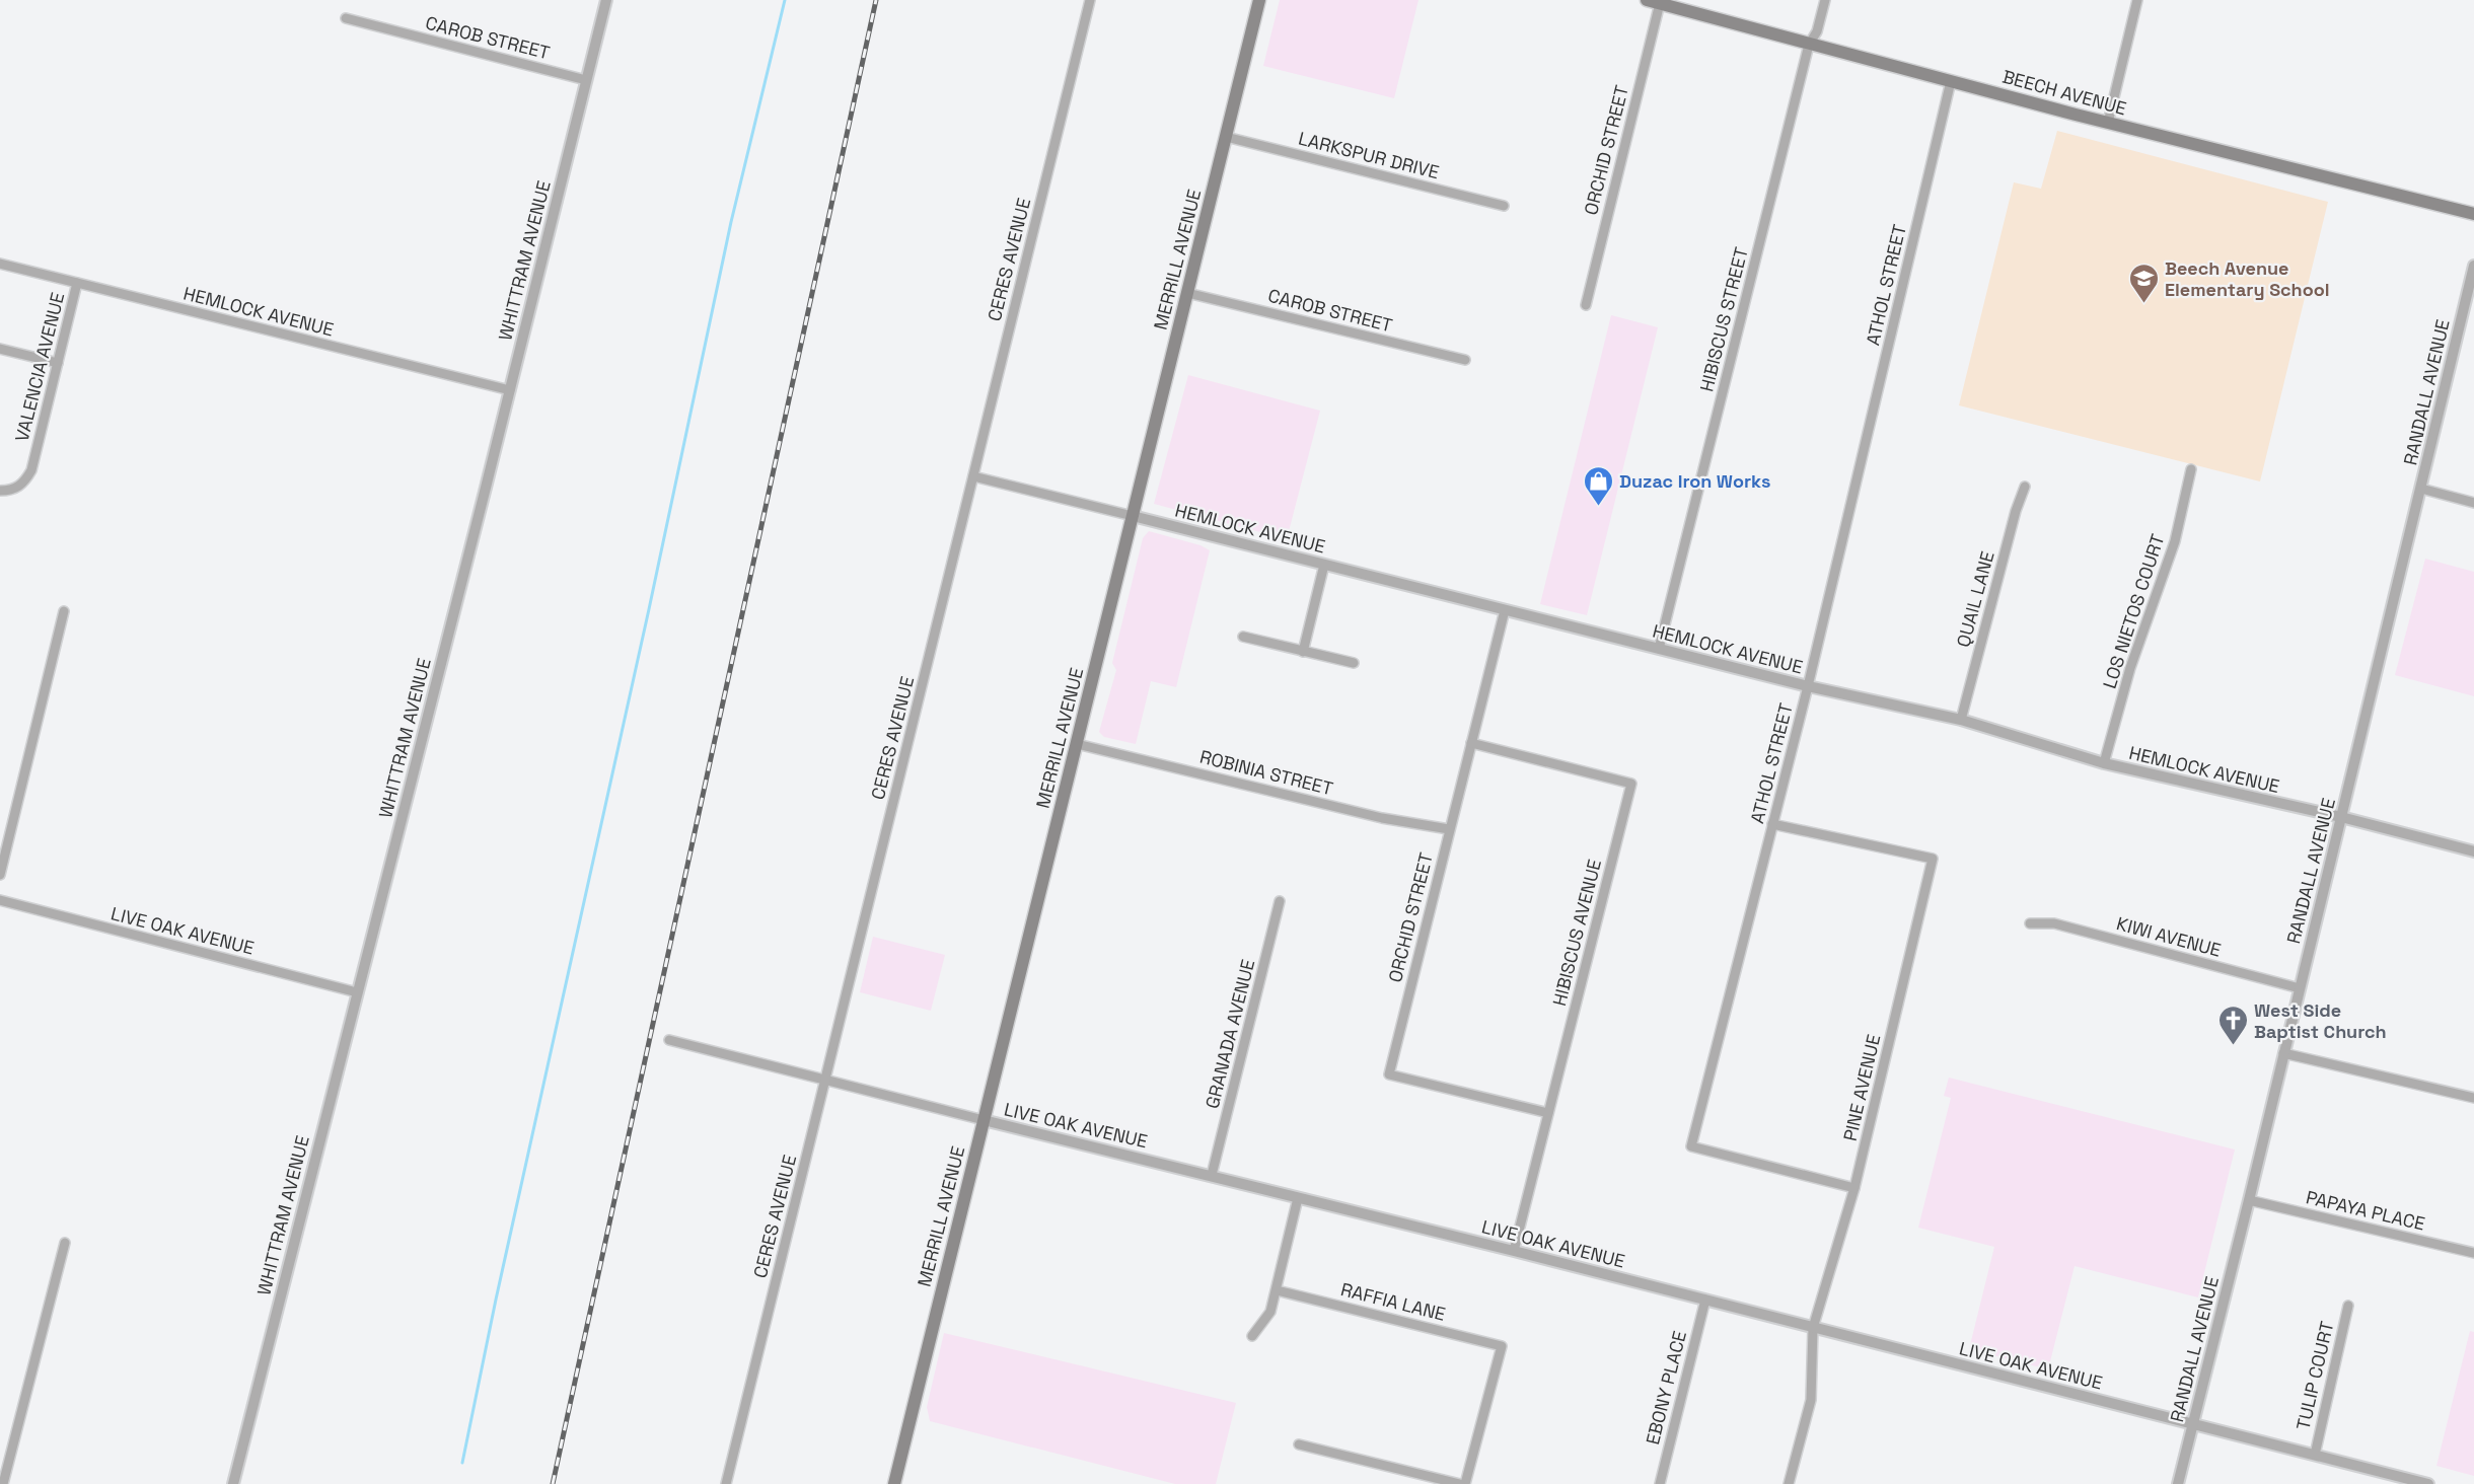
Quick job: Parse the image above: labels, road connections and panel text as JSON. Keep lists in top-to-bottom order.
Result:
{
  "streets": {
    "main road": ["BEECH AVENUE", "MERRILL AVENUE"],
    "street": [
      "CAROB STREET",
      "ORCHID STREET",
      "LARKSPUR DRIVE",
      "CERES AVENUE",
      "WHITTRAM AVENUE",
      "ATHOL STREET",
      "HEMLOCK AVENUE",
      "HIBISCUS STREET",
      "VALENCIA AVENUE",
      "RANDALL AVENUE",
      "QUAIL LANE",
      "LOS NIETOS COURT",
      "ROBINIA STREET",
      "LIVE OAK AVENUE",
      "HIBISCUS AVENUE",
      "KIWI AVENUE",
      "GRANADA AVENUE",
      "PINE AVENUE",
      "PAPAYA PLACE",
      "RAFFIA LANE",
      "TULIP COURT",
      "EBONY PLACE"
    ]
  },
  "crossings": [
    ["CAROB STREET", "MERRILL AVENUE"],
    ["CAROB STREET", "WHITTRAM AVENUE"],
    ["BEECH AVENUE", "ORCHID STREET"],
    ["BEECH AVENUE", "ATHOL STREET"],
    ["BEECH AVENUE", "HIBISCUS STREET"],
    ["ORCHID STREET", "HEMLOCK AVENUE"],
    ["ORCHID STREET", "ROBINIA STREET"],
    ["ORCHID STREET", "HIBISCUS AVENUE"],
    ["LARKSPUR DRIVE", "MERRILL AVENUE"],
    ["CERES AVENUE", "HEMLOCK AVENUE"],
    ["CERES AVENUE", "LIVE OAK AVENUE"],
    ["MERRILL AVENUE", "HEMLOCK AVENUE"],
    ["MERRILL AVENUE", "ROBINIA STREET"],
    ["MERRILL AVENUE", "LIVE OAK AVENUE"],
    ["WHITTRAM AVENUE", "HEMLOCK AVENUE"],
    ["WHITTRAM AVENUE", "LIVE OAK AVENUE"],
    ["ATHOL STREET", "HEMLOCK AVENUE"],
    ["ATHOL STREET", "PINE AVENUE"],
    ["HEMLOCK AVENUE", "HIBISCUS STREET"],
    ["HEMLOCK AVENUE", "VALENCIA AVENUE"],
    ["HEMLOCK AVENUE", "RANDALL AVENUE"],
    ["HEMLOCK AVENUE", "QUAIL LANE"],
    ["HEMLOCK AVENUE", "LOS NIETOS COURT"],
    ["RANDALL AVENUE", "LIVE OAK AVENUE"],
    ["RANDALL AVENUE", "KIWI AVENUE"],
    ["RANDALL AVENUE", "PAPAYA PLACE"],
    ["LIVE OAK AVENUE", "HIBISCUS AVENUE"],
    ["LIVE OAK AVENUE", "GRANADA AVENUE"],
    ["LIVE OAK AVENUE", "PINE AVENUE"],
    ["LIVE OAK AVENUE", "TULIP COURT"],
    ["LIVE OAK AVENUE", "EBONY PLACE"]
  ],
  "places": {
    "school or university": ["Beech Avenue Elementary School"],
    "shop": ["Duzac Iron Works"],
    "church": ["West Side Baptist Church"]
  }
}
